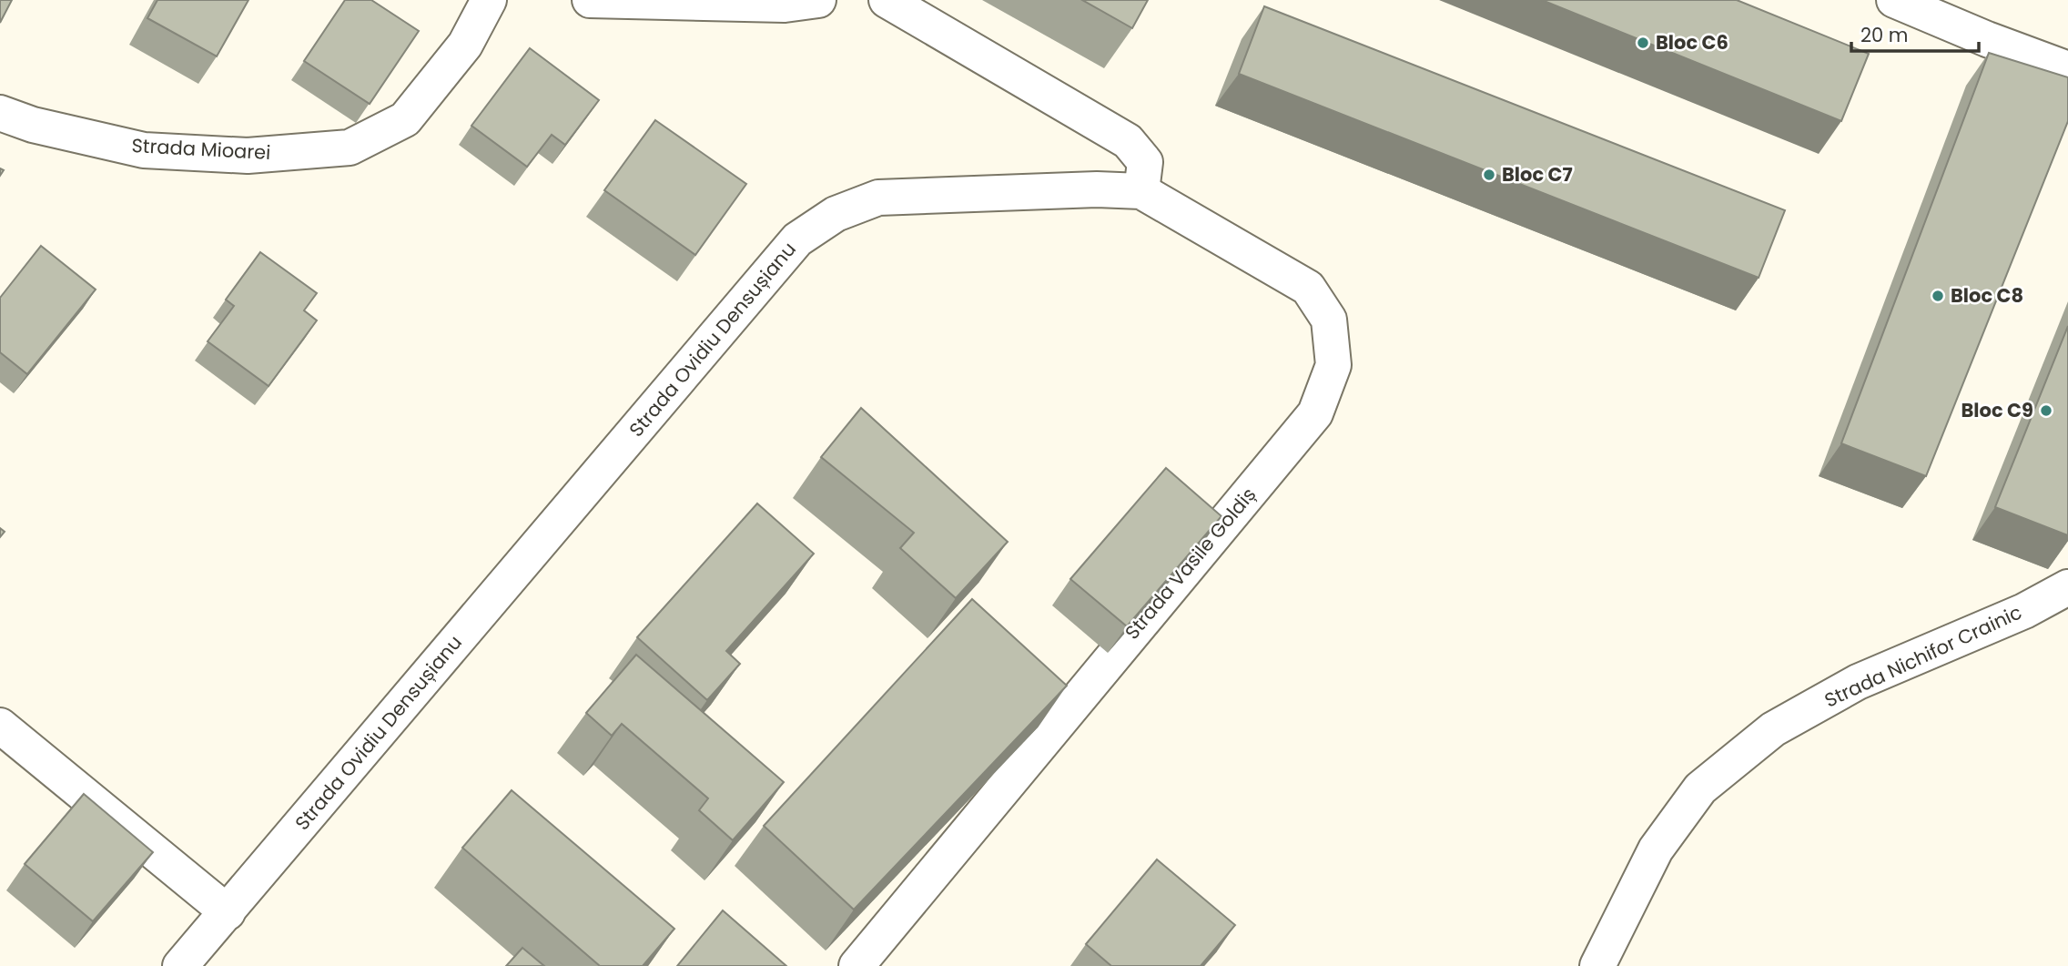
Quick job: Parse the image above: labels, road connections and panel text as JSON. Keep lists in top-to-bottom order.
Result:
{
  "streets": {
    "street": [
      "Strada Mioarei",
      "Strada Ovidiu Densușianu",
      "Strada Vasile Goldiș",
      "Strada Nichifor Crainic"
    ]
  },
  "crossings": [
    ["Strada Ovidiu Densușianu", "Strada Vasile Goldiș"]
  ],
  "places": [
    "Bloc C6",
    "Bloc C7",
    "Bloc C8",
    "Bloc C9"
  ],
  "scale_bar": "20 m"
}
